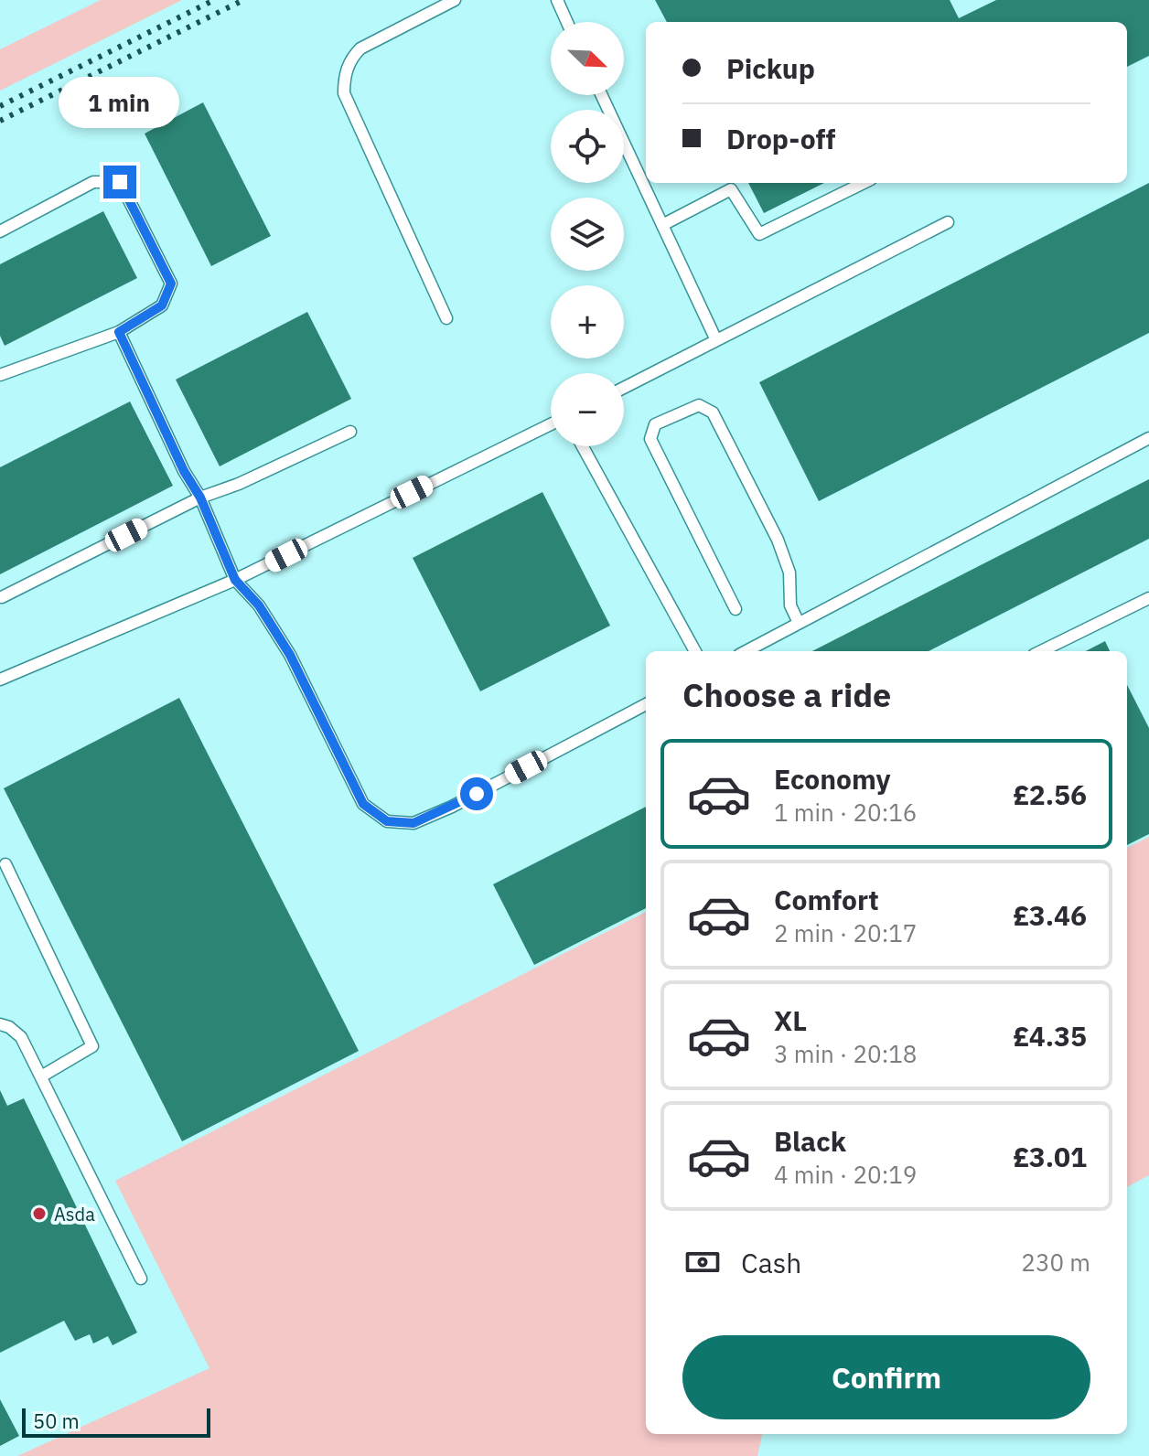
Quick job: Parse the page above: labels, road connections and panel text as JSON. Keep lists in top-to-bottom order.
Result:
{
  "places": ["Asda"],
  "scale_bar": "50 m",
  "north": "bottom right",
  "page": {
    "map_buttons": ["+", "−"],
    "banner": ["Pickup", "Drop-off"],
    "bubble": "1 min",
    "heading": "Choose a ride",
    "list": [
      {
        "name": "Economy",
        "note": "1 min · 20:16",
        "value": "£2.56"
      },
      {
        "name": "Comfort",
        "note": "2 min · 20:17",
        "value": "£3.46"
      },
      {
        "name": "XL",
        "note": "3 min · 20:18",
        "value": "£4.35"
      },
      {
        "name": "Black",
        "note": "4 min · 20:19",
        "value": "£3.01"
      }
    ],
    "pay": ["Cash", "230 m"],
    "buttons": "Confirm",
    "scale": "50 m"
  }
}
